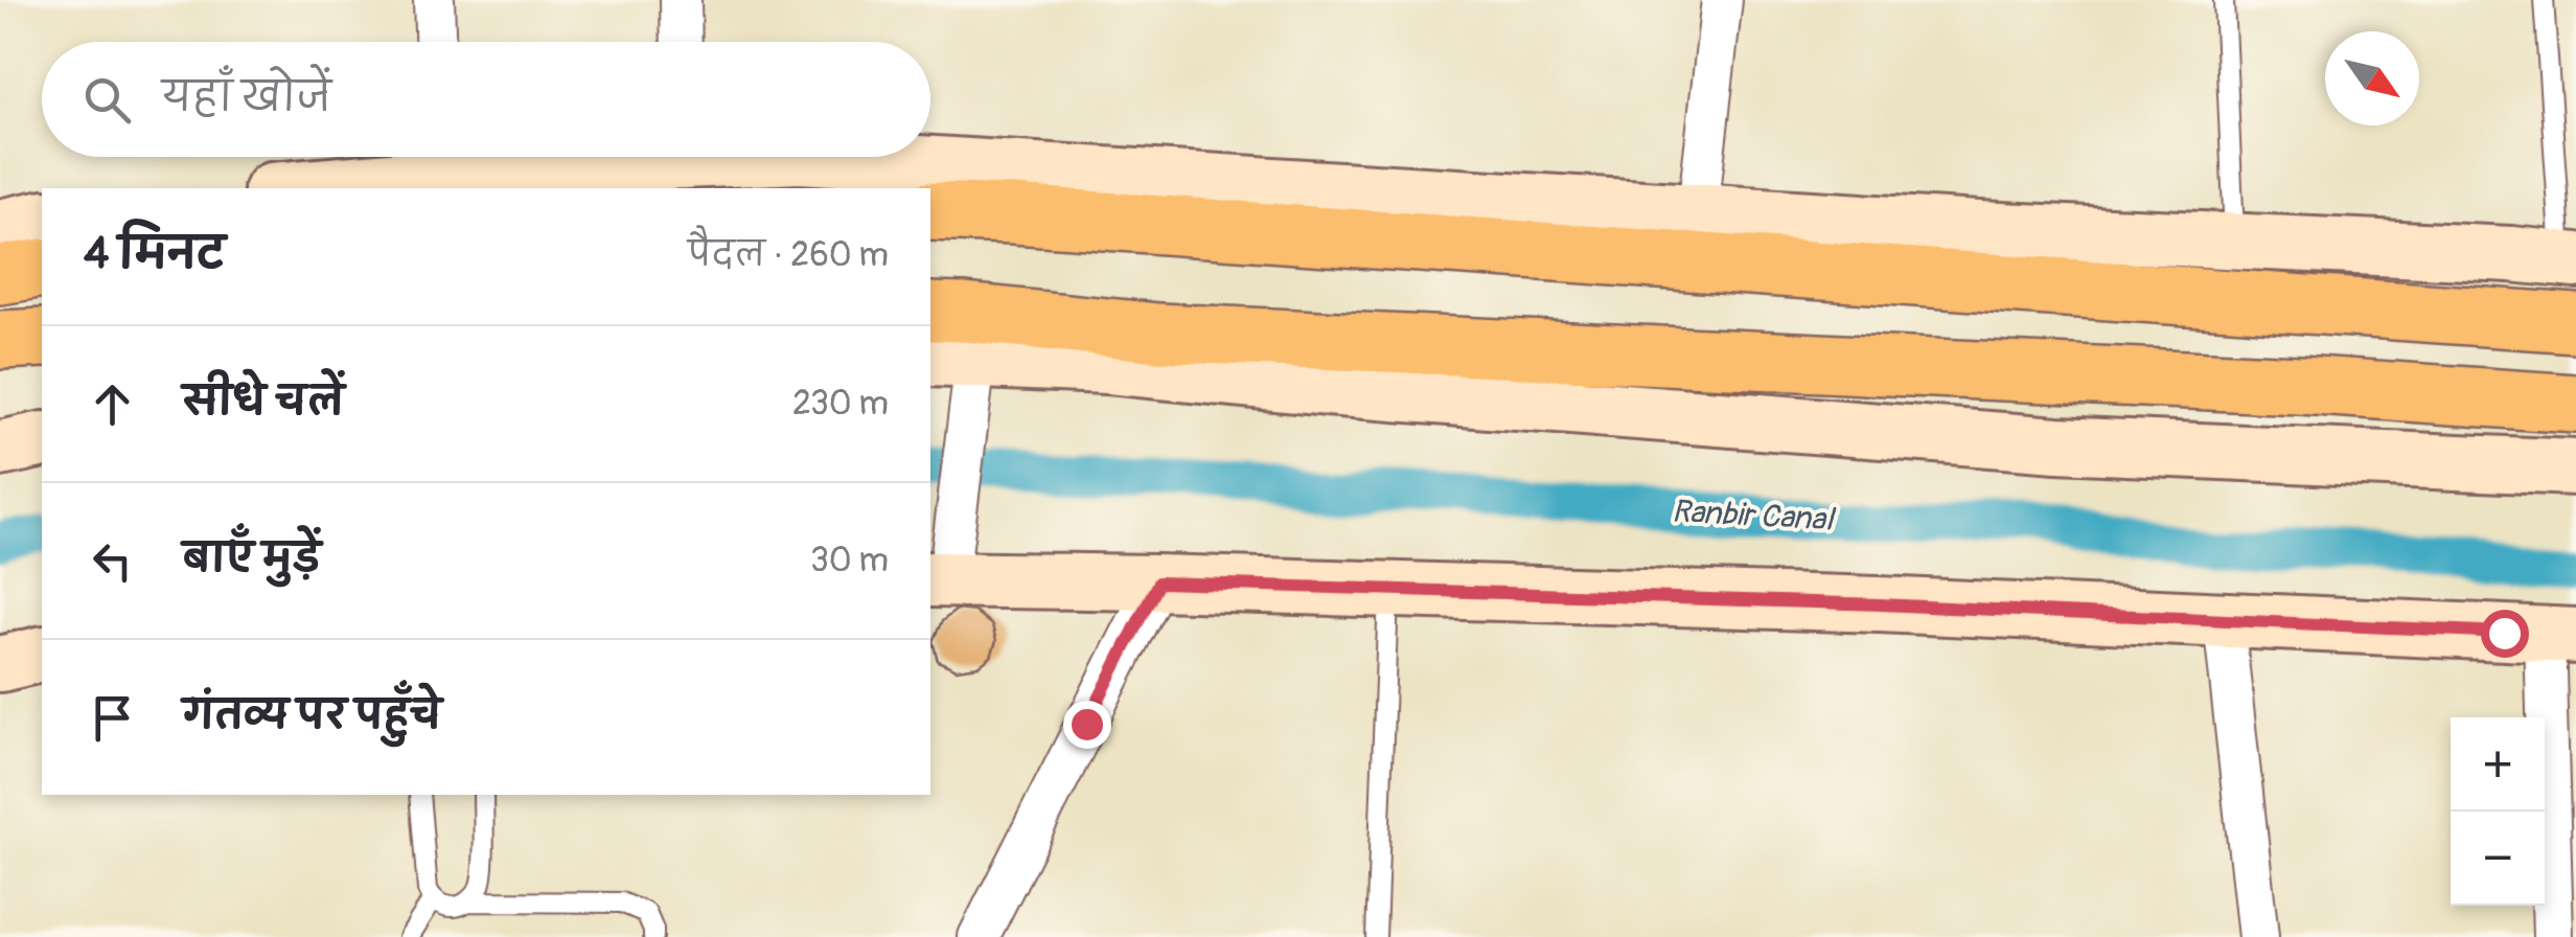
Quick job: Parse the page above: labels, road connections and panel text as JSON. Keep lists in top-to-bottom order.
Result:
{
  "water": ["Ranbir Canal"],
  "north": "bottom right",
  "page": {
    "search": "यहाँ खोजें",
    "heading": ["4 मिनट", "पैदल · 260 m"],
    "list": [
      ["सीधे चलें", "230 m"],
      ["बाएँ मुड़ें", "30 m"],
      "गंतव्य पर पहुँचे"
    ],
    "map_buttons": ["+", "−"]
  }
}
